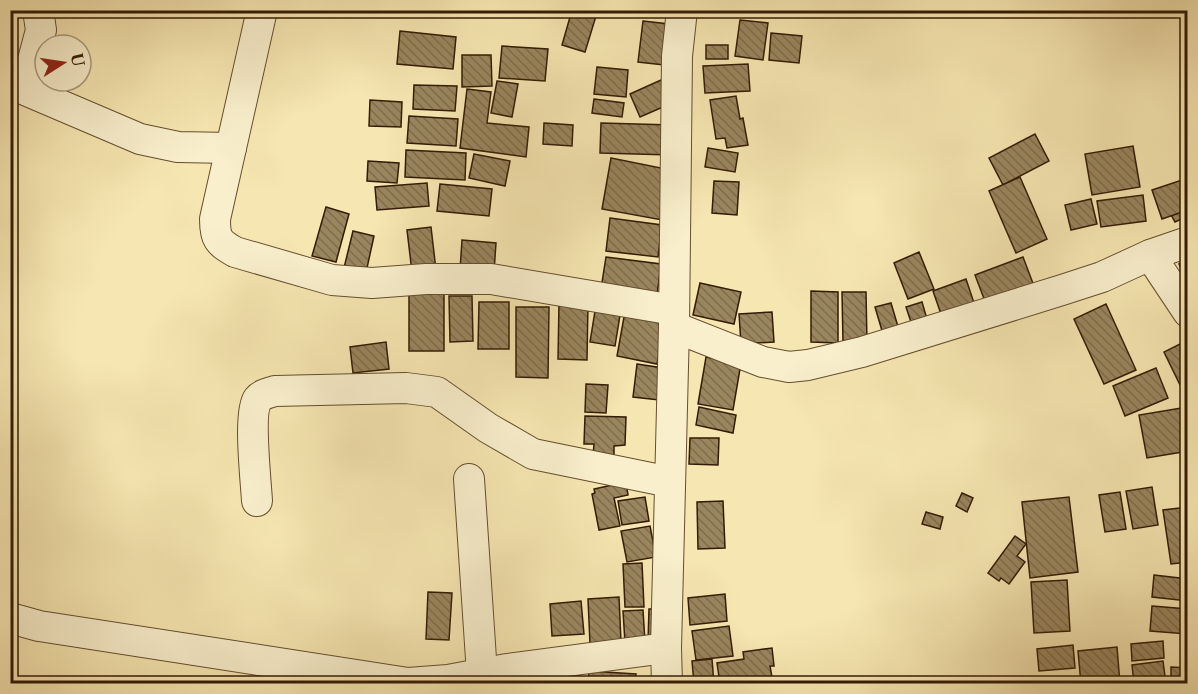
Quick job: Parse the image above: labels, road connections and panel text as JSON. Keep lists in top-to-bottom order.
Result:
{
  "north": "right"
}
